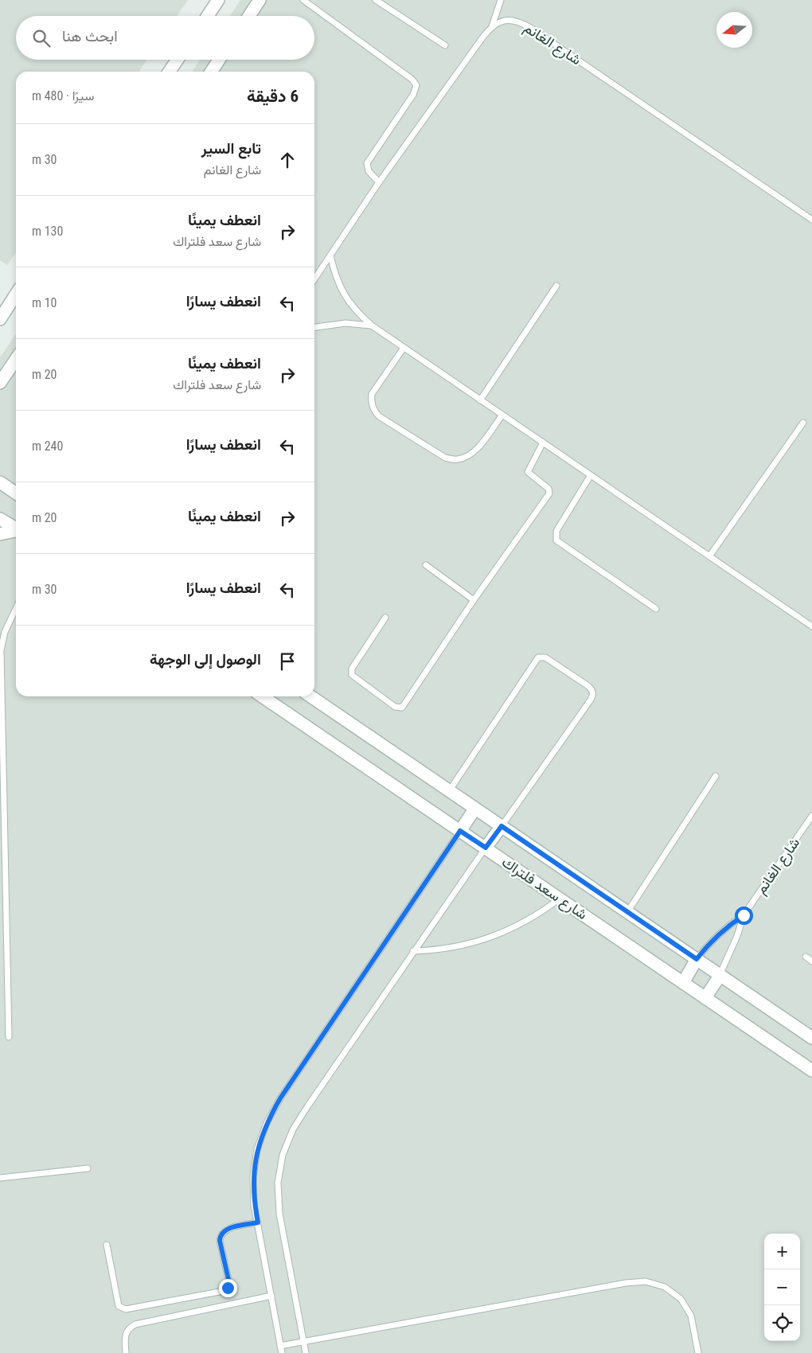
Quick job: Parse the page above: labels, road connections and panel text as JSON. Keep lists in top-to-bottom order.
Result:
{
  "streets": {
    "street": ["شارع سعد فلتراك"],
    "lane": ["شارع الغانم"]
  },
  "crossings": [
    ["شارع الغانم", "شارع سعد فلتراك"]
  ],
  "north": "left",
  "page": {
    "search": "ابحث هنا",
    "heading": ["6 دقيقة", "سيرًا · 480 m"],
    "list": [
      ["تابع السير", "شارع الغانم", "30 m"],
      ["انعطف يمينًا", "شارع سعد فلتراك", "130 m"],
      ["انعطف يسارًا", "10 m"],
      ["انعطف يمينًا", "شارع سعد فلتراك", "20 m"],
      ["انعطف يسارًا", "240 m"],
      ["انعطف يمينًا", "20 m"],
      ["انعطف يسارًا", "30 m"],
      "الوصول إلى الوجهة"
    ],
    "map_buttons": ["+", "−"]
  }
}
